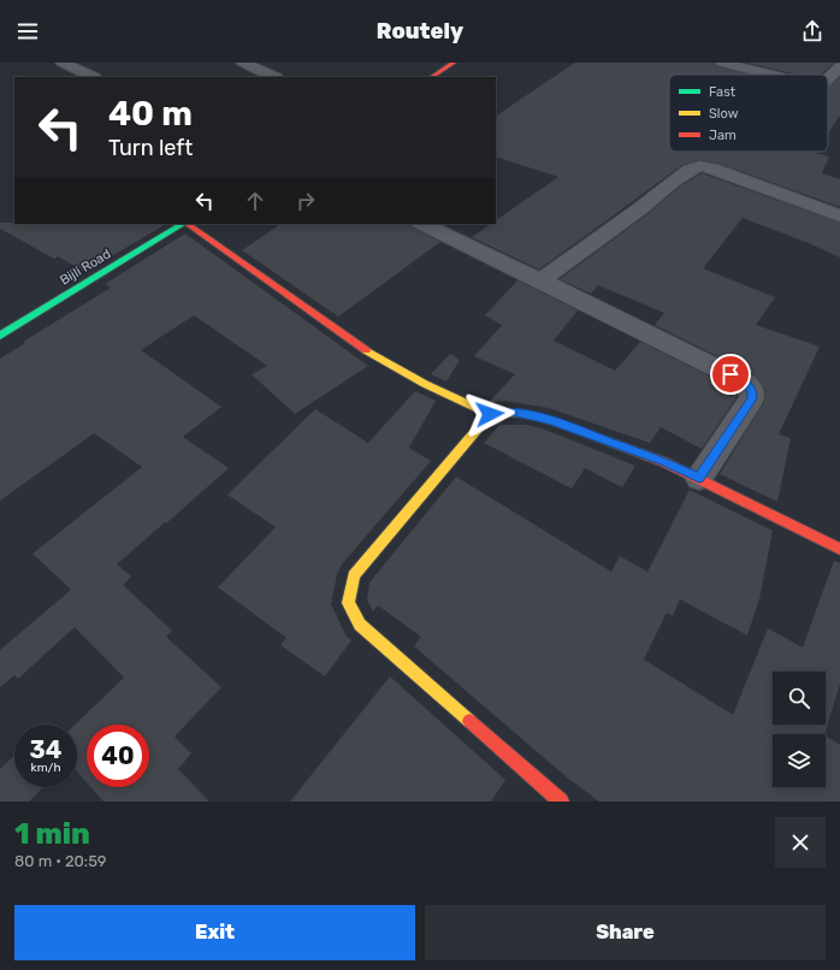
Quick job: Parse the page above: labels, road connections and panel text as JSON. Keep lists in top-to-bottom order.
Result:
{
  "streets": {
    "street": ["Bijli Road"]
  },
  "legend": ["Fast", "Slow", "Jam"],
  "page": {
    "header": "Routely",
    "turn": ["40 m", "Turn left"],
    "speed": "34 km/h",
    "limit": "40",
    "heading": ["1 min", "80 m · 20:59"],
    "buttons": ["Exit", "Share"]
  }
}
